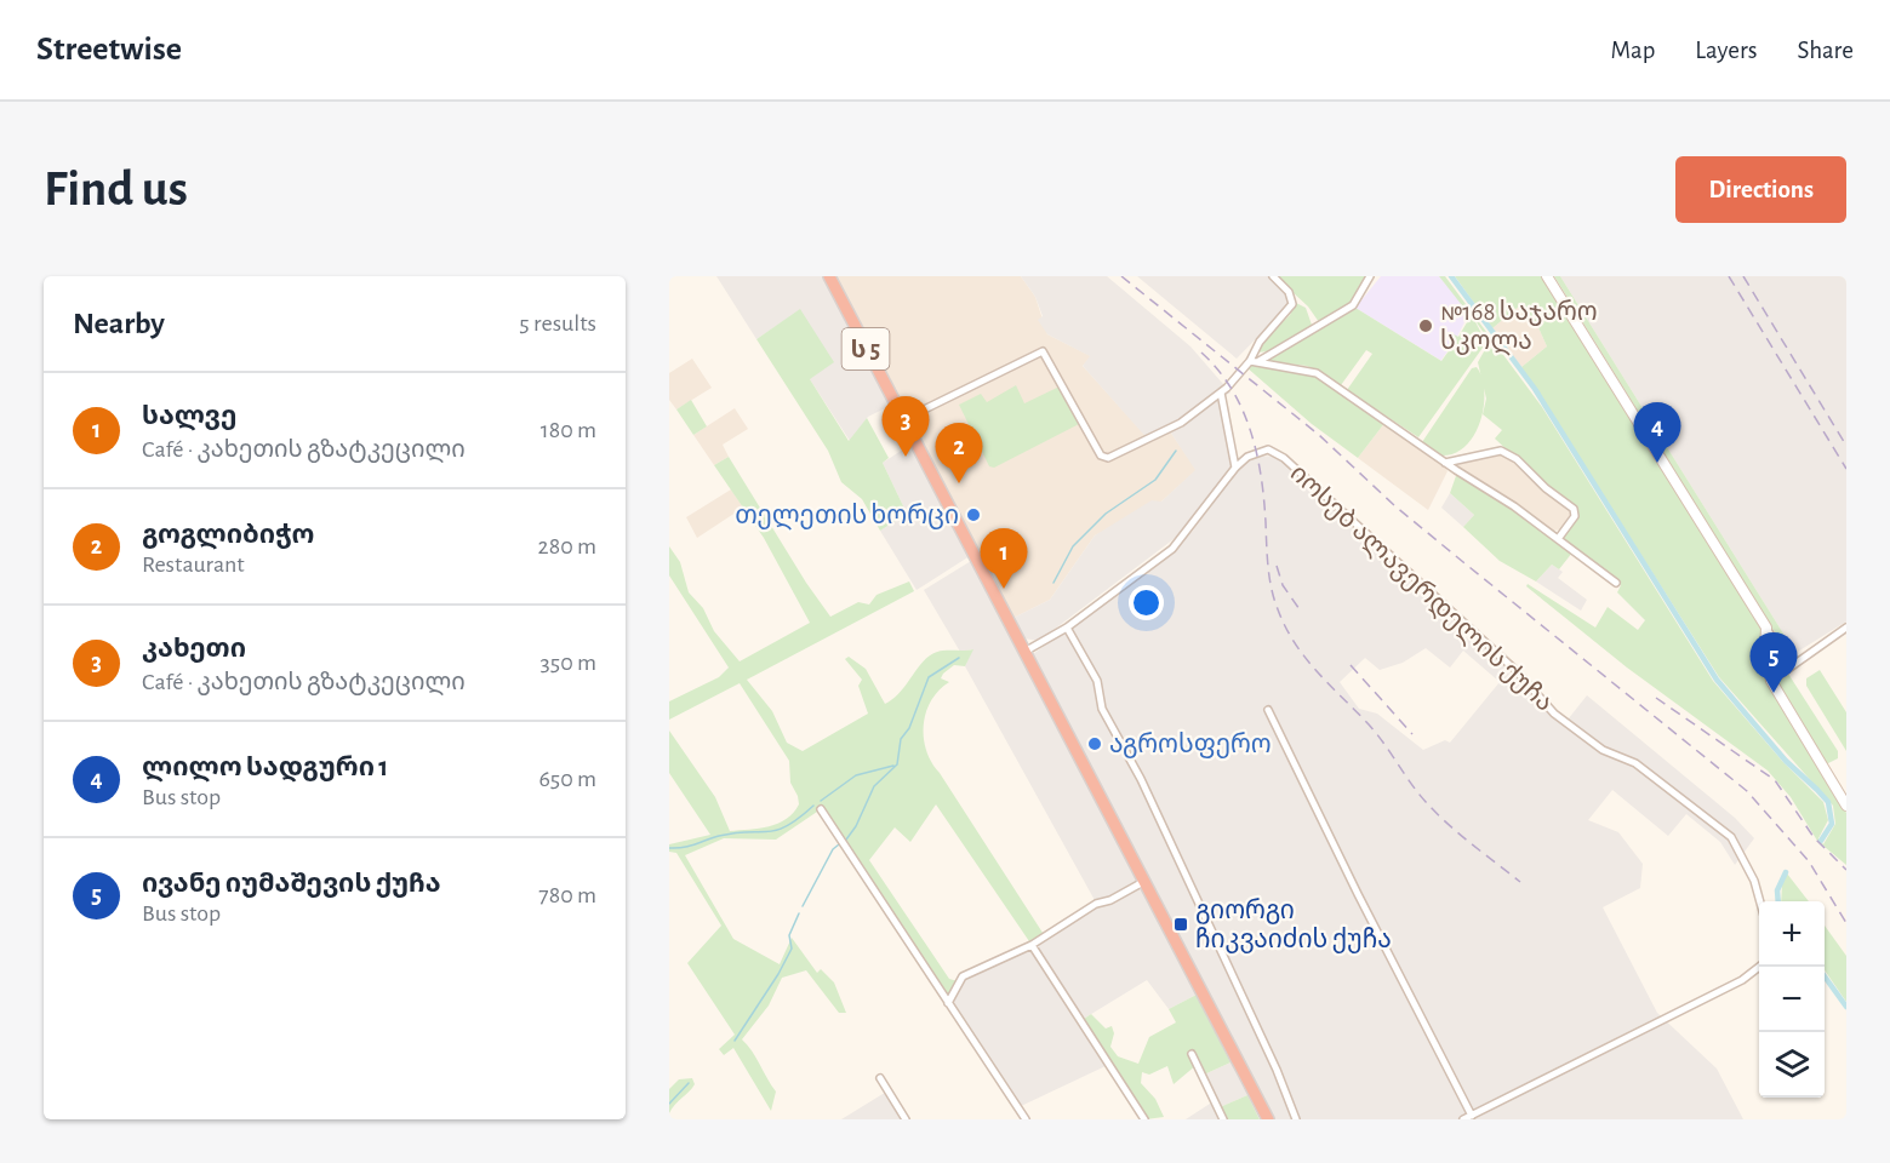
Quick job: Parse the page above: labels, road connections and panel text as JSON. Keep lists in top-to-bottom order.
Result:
{
  "streets": {
    "highway": ["ს 5"],
    "street": ["იოსებ ალავერდელის ქუჩა"]
  },
  "crossings": [
    ["ს 5", "იოსებ ალავერდელის ქუჩა"]
  ],
  "places": {
    "other": ["№168 საჯარო სკოლა", "თელეთის ხორცი", "აგროსფერო"],
    "transit": ["გიორგი ჩიკვაიძის ქუჩა"]
  },
  "page": {
    "header": "Streetwise",
    "nav": ["Map", "Layers", "Share"],
    "buttons": "Directions",
    "title": "Find us",
    "heading": ["Nearby", "5 results"],
    "list": [
      {
        "mark": "1",
        "name": "სალვე",
        "note": "Café · კახეთის გზატკეცილი",
        "value": "180 m"
      },
      {
        "mark": "2",
        "name": "გოგლიბიჭო",
        "note": "Restaurant",
        "value": "280 m"
      },
      {
        "mark": "3",
        "name": "კახეთი",
        "note": "Café · კახეთის გზატკეცილი",
        "value": "350 m"
      },
      {
        "mark": "4",
        "name": "ლილო სადგური 1",
        "note": "Bus stop",
        "value": "650 m"
      },
      {
        "mark": "5",
        "name": "ივანე იუმაშევის ქუჩა",
        "note": "Bus stop",
        "value": "780 m"
      }
    ],
    "pins": [
      "3",
      "4",
      "2",
      "1",
      "5"
    ],
    "map_buttons": ["+", "−"]
  }
}
